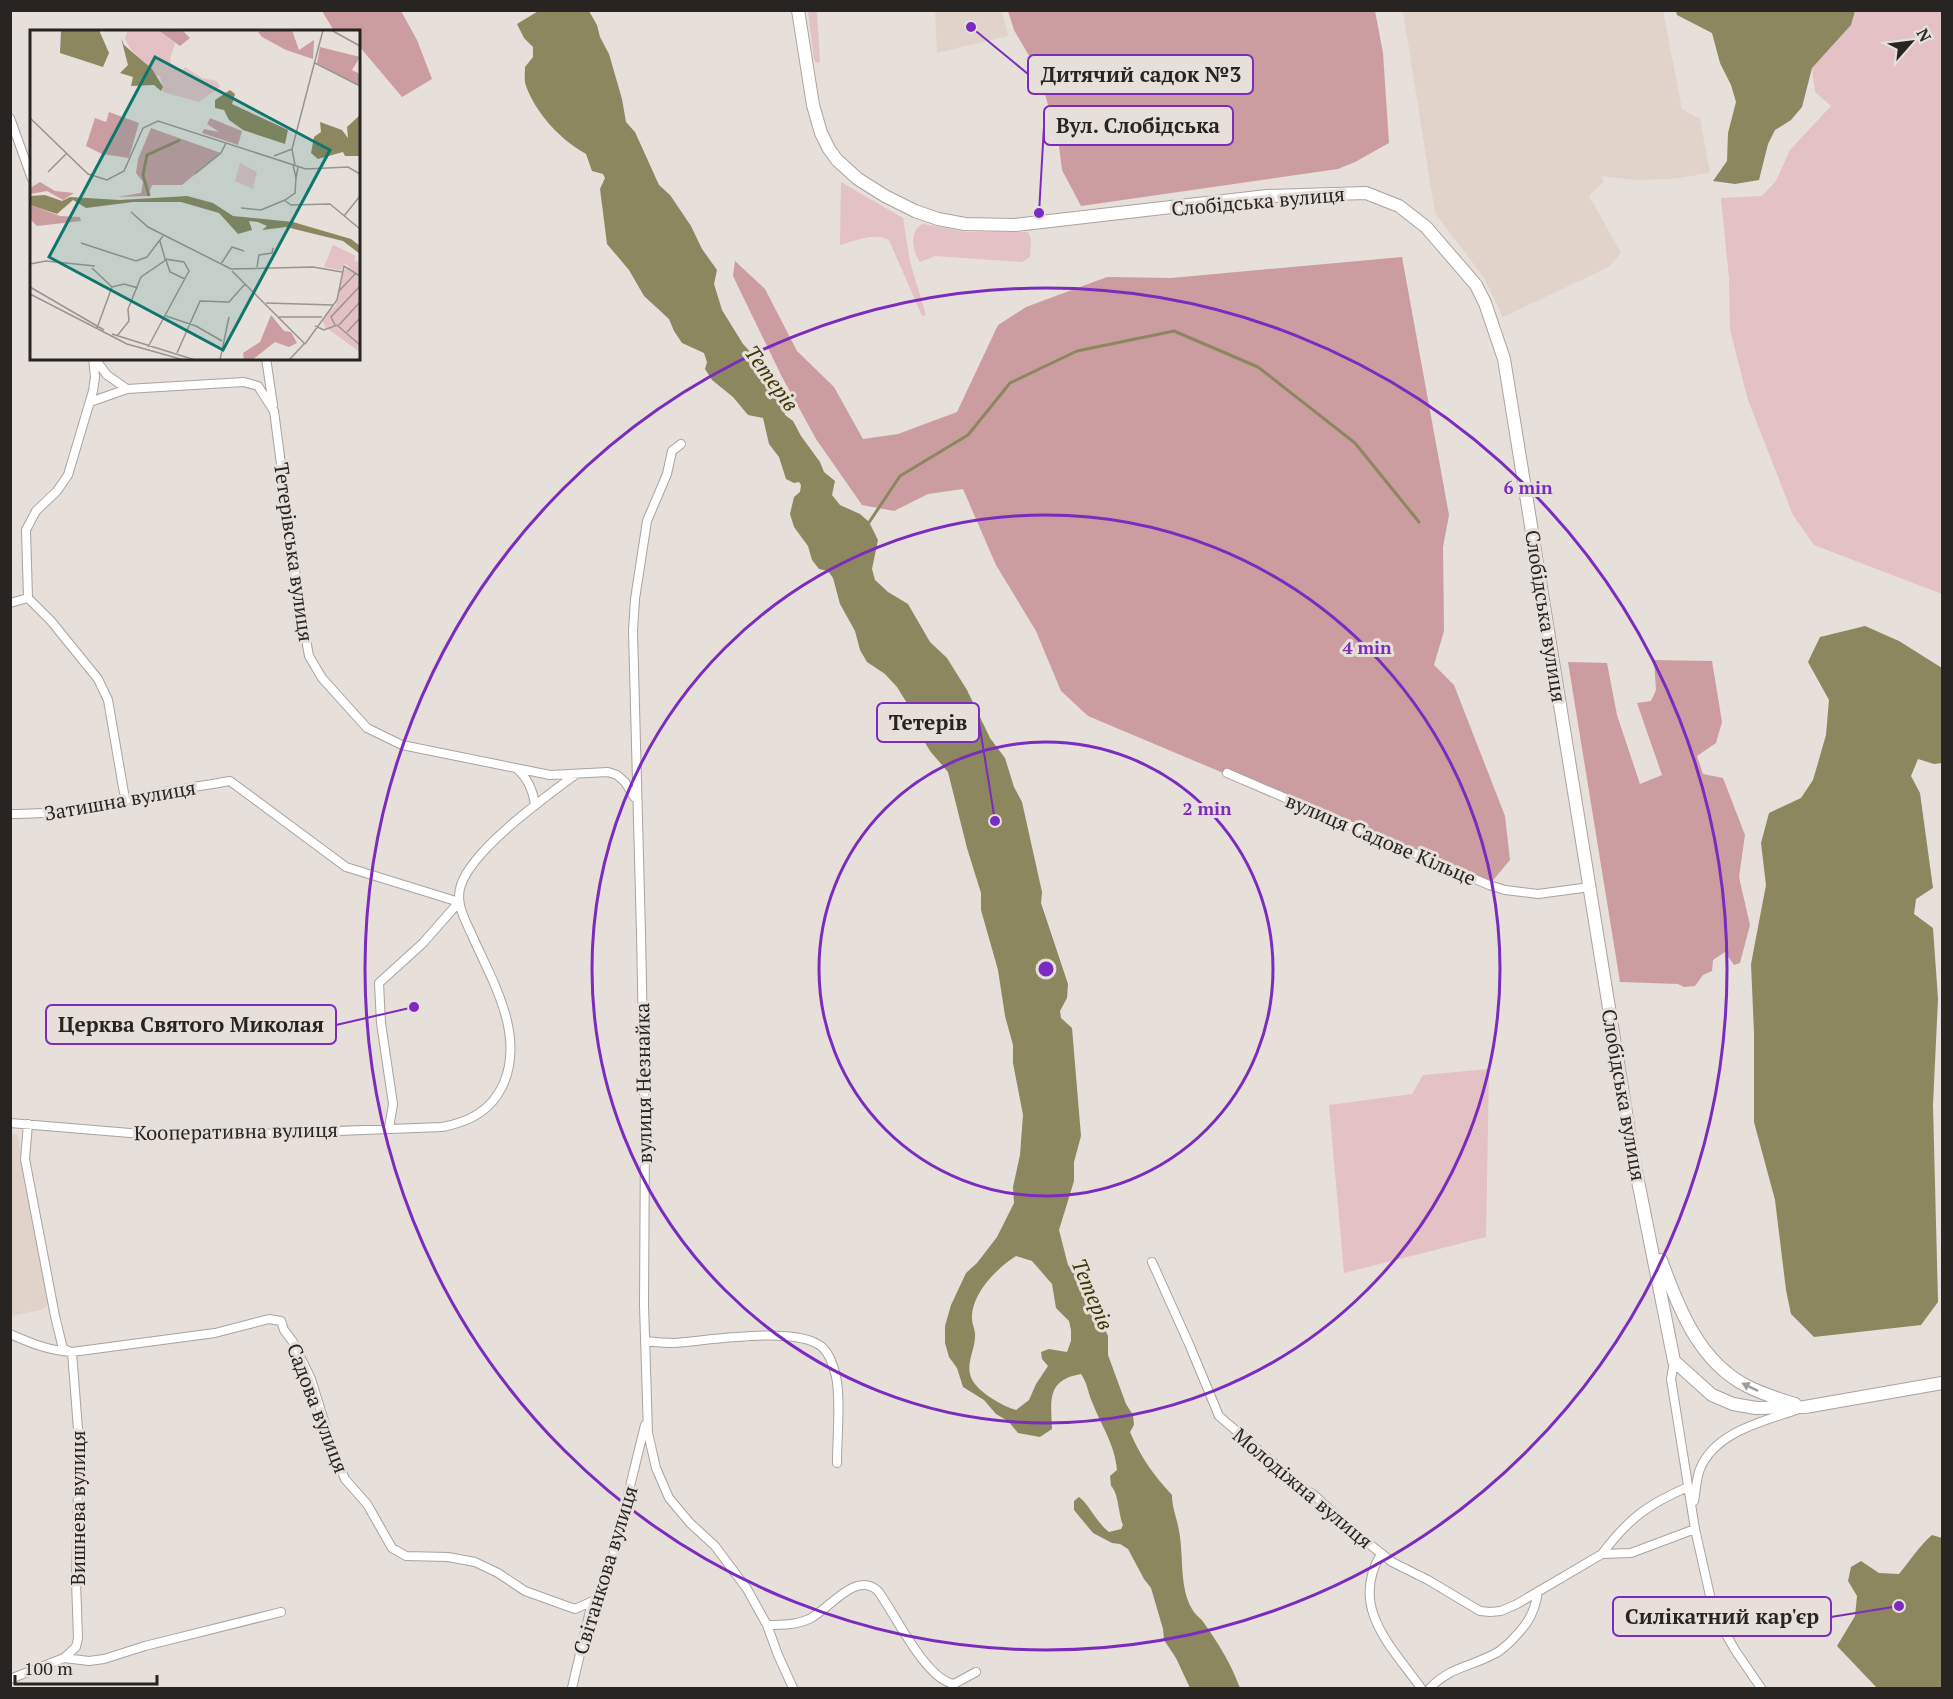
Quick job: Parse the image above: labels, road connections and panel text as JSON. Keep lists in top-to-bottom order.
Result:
{
  "streets": {
    "street": [
      "Слобідська вулиця",
      "Тетерівська вулиця",
      "Затишна вулиця",
      "вулиця Садове Кільце",
      "вулиця Незнайка",
      "Кооперативна вулиця",
      "Садова вулиця",
      "Молодіжна вулиця",
      "Вишнева вулиця",
      "Світанкова вулиця"
    ]
  },
  "crossings": [
    ["Слобідська вулиця", "вулиця Садове Кільце"],
    ["Тетерівська вулиця", "вулиця Незнайка"],
    ["Затишна вулиця", "Кооперативна вулиця"],
    ["вулиця Незнайка", "Світанкова вулиця"],
    ["Садова вулиця", "Вишнева вулиця"],
    ["Садова вулиця", "Світанкова вулиця"]
  ],
  "water": ["Тетерів"],
  "places": [
    "Дитячий садок №3",
    "Вул. Слобідська",
    "Тетерів",
    "Церква Святого Миколая",
    "Силікатний кар'єр"
  ],
  "scale_bar": "100 m",
  "north": "top right",
  "rings": ["6 min", "4 min", "2 min"]
}
